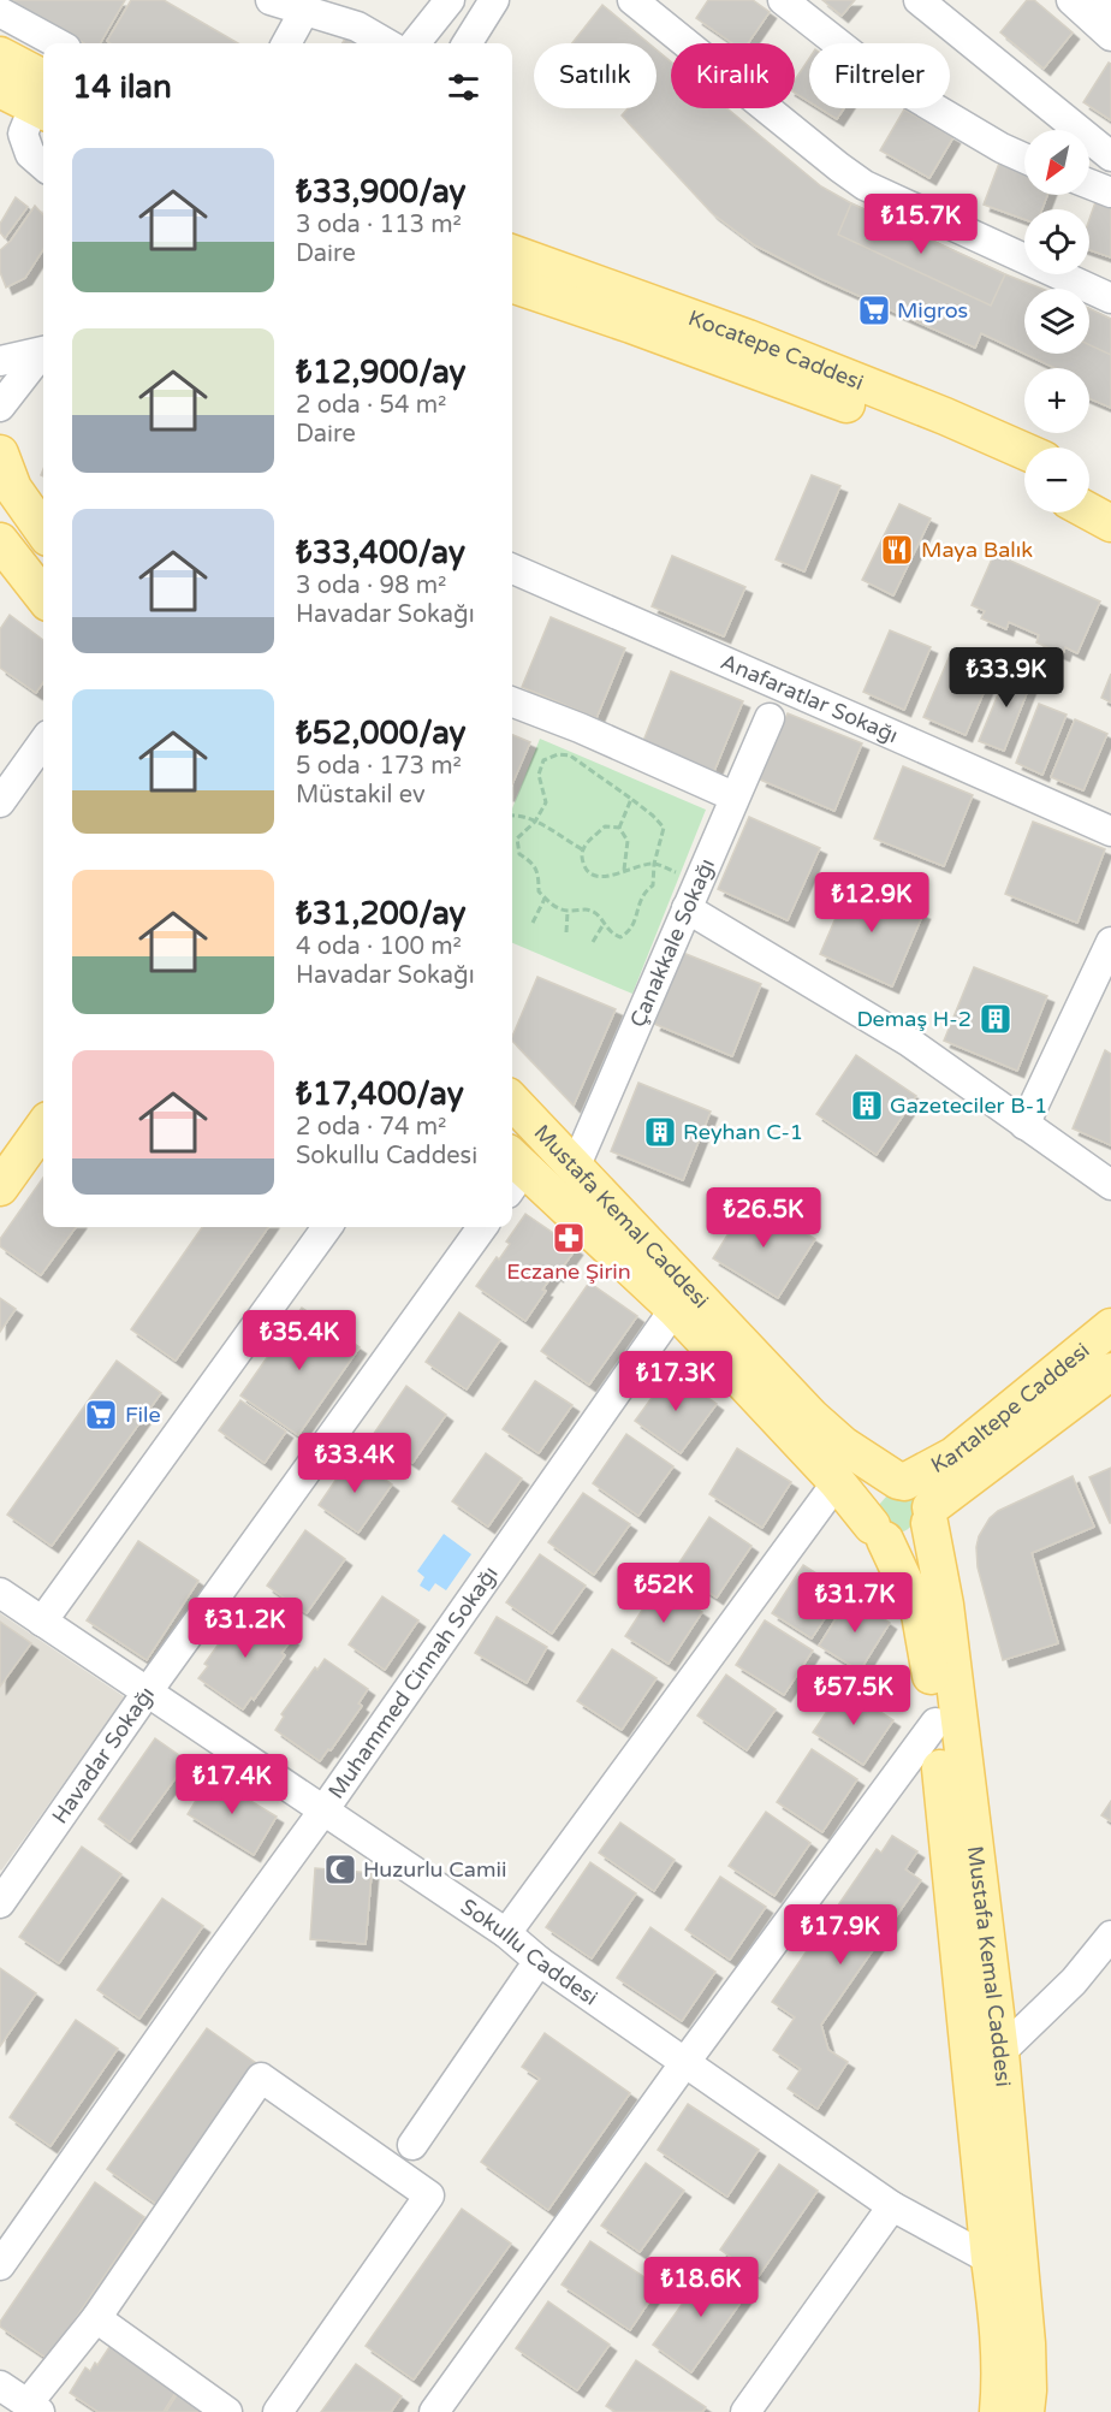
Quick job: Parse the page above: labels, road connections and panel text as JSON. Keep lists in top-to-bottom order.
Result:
{
  "streets": {
    "main road": ["Kocatepe Caddesi", "Mustafa Kemal Caddesi", "Kartaltepe Caddesi"],
    "street": [
      "Anafaratlar Sokağı",
      "Çanakkale Sokağı",
      "Muhammed Cinnah Sokağı",
      "Havadar Sokağı",
      "Sokullu Caddesi"
    ]
  },
  "crossings": [
    ["Çanakkale Sokağı", "Mustafa Kemal Caddesi"],
    ["Mustafa Kemal Caddesi", "Kartaltepe Caddesi"],
    ["Mustafa Kemal Caddesi", "Muhammed Cinnah Sokağı"],
    ["Mustafa Kemal Caddesi", "Sokullu Caddesi"],
    ["Muhammed Cinnah Sokağı", "Sokullu Caddesi"],
    ["Havadar Sokağı", "Sokullu Caddesi"]
  ],
  "places": {
    "supermarket": ["Migros", "File"],
    "restaurant": ["Maya Balık"],
    "building": ["Demaş H-2", "Gazeteciler B-1", "Reyhan C-1"],
    "pharmacy": ["Eczane Şirin"],
    "mosque": ["Huzurlu Camii"]
  },
  "north": "bottom left",
  "page": {
    "chip": ["Satılık", "Kiralık", "Filtreler"],
    "heading": "14 ilan",
    "map_buttons": ["+", "−"],
    "list": [
      {
        "name": "₺33,900/ay",
        "note": "3 oda · 113 m² · Daire"
      },
      {
        "name": "₺12,900/ay",
        "note": "2 oda · 54 m² · Daire"
      },
      {
        "name": "₺33,400/ay",
        "note": "3 oda · 98 m² · Havadar Sokağı"
      },
      {
        "name": "₺52,000/ay",
        "note": "5 oda · 173 m² · Müstakil ev"
      },
      {
        "name": "₺31,200/ay",
        "note": "4 oda · 100 m² · Havadar Sokağı"
      },
      {
        "name": "₺17,400/ay",
        "note": "2 oda · 74 m² · Sokullu Caddesi"
      }
    ],
    "price": [
      "₺15.7K",
      "₺33.9K",
      "₺12.9K",
      "₺26.5K",
      "₺35.4K",
      "₺17.3K",
      "₺33.4K",
      "₺52K",
      "₺31.7K",
      "₺31.2K",
      "₺57.5K",
      "₺17.4K",
      "₺17.9K",
      "₺18.6K"
    ]
  }
}
